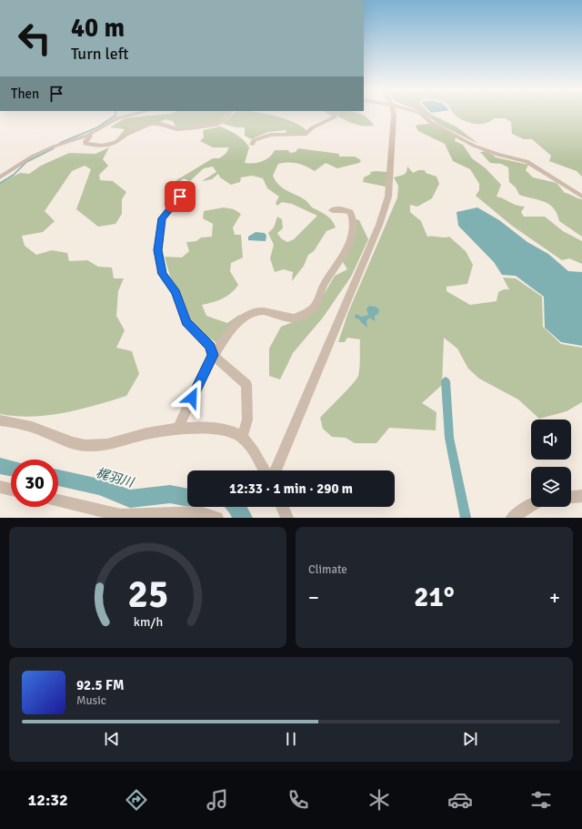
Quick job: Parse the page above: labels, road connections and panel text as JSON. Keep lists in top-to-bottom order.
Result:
{
  "water": ["梶羽川"],
  "page": {
    "turn": ["40 m", "Turn left"],
    "then": "Then",
    "limit": "30",
    "trip": "12:33 · 1 min · 290 m",
    "tile": "Climate",
    "heat": ["−", "21°", "+"],
    "song": ["92.5 FM", "Music"],
    "tabs": "12:32",
    "gauge": ["25", "km/h"]
  }
}
